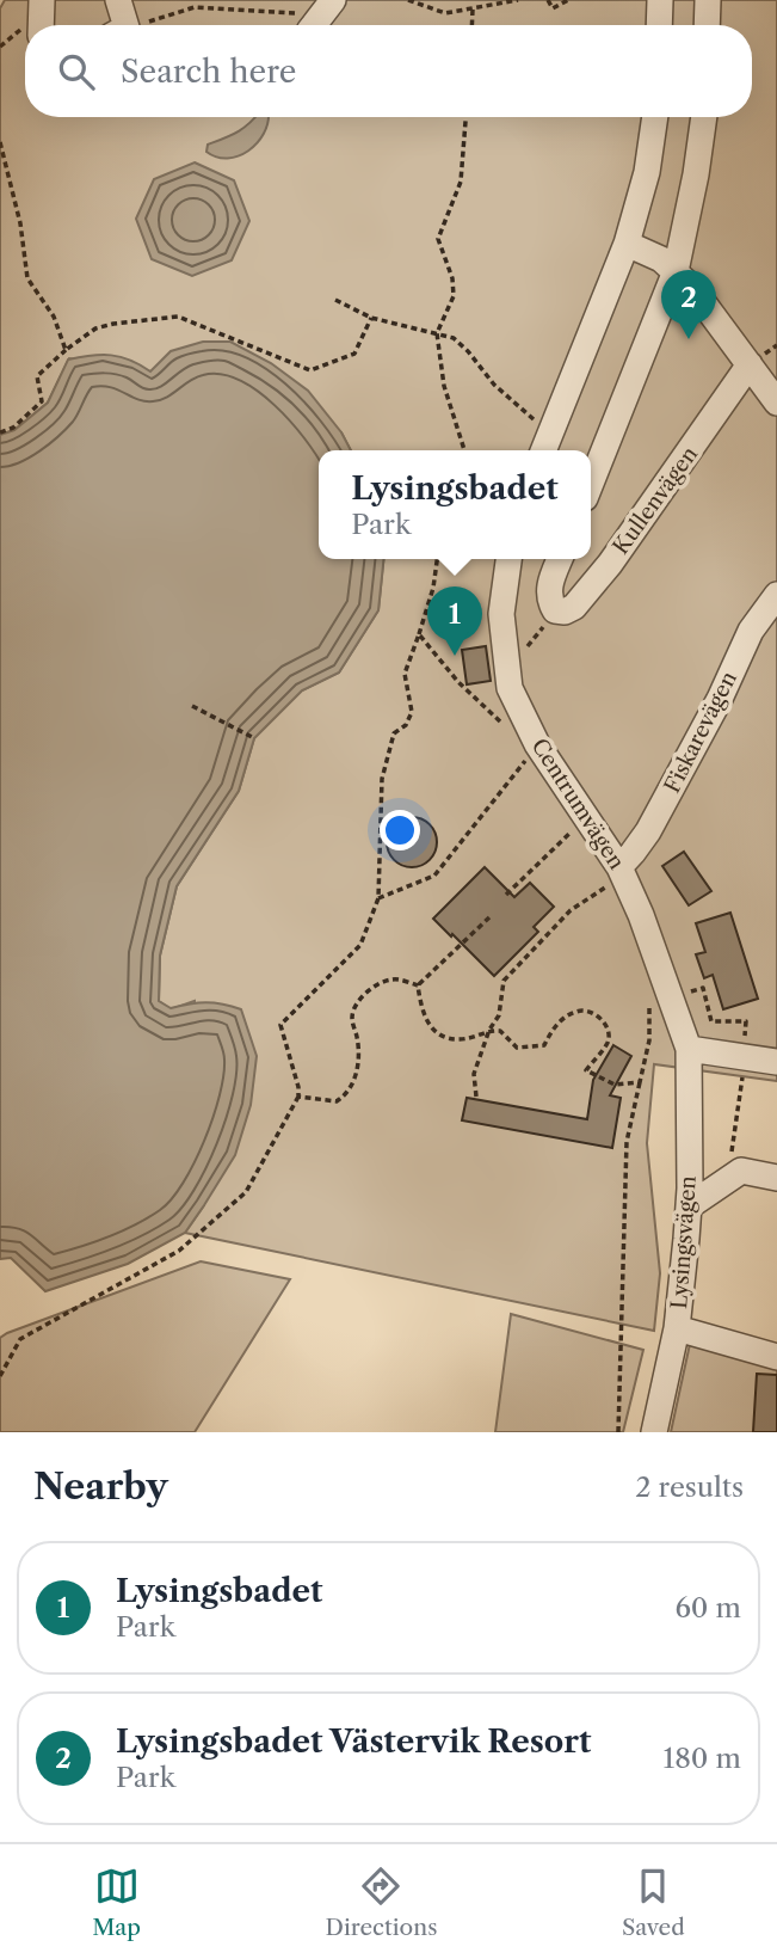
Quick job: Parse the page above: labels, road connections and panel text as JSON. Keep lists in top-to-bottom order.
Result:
{
  "streets": {
    "street": [
      "Kullenvägen",
      "Fiskarevägen",
      "Centrumvägen",
      "Lysingsvägen"
    ]
  },
  "crossings": [
    ["Fiskarevägen", "Centrumvägen"],
    ["Centrumvägen", "Lysingsvägen"]
  ],
  "page": {
    "search": "Search here",
    "pins": ["2", "1"],
    "popup": ["Lysingsbadet", "Park"],
    "heading": ["Nearby", "2 results"],
    "list": [
      {
        "mark": "1",
        "name": "Lysingsbadet",
        "note": "Park",
        "value": "60 m"
      },
      {
        "mark": "2",
        "name": "Lysingsbadet Västervik Resort",
        "note": "Park",
        "value": "180 m"
      }
    ],
    "nav": ["Map", "Directions", "Saved"]
  }
}
